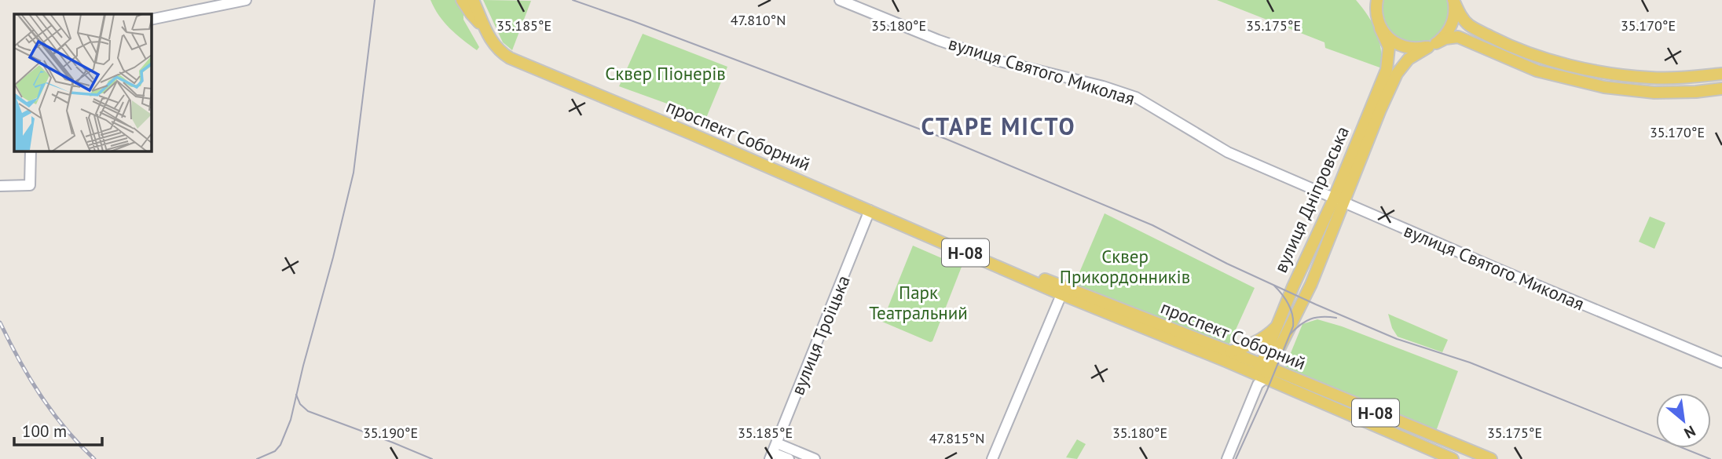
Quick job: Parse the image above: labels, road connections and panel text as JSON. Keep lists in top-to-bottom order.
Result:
{
  "streets": {
    "main road": ["проспект Соборний", "вулиця Дніпровська", "Н-08"],
    "street": ["вулиця Святого Миколая", "вулиця Троїцька"]
  },
  "crossings": [
    ["вулиця Святого Миколая", "вулиця Дніпровська"],
    ["проспект Соборний", "вулиця Дніпровська"],
    ["проспект Соборний", "вулиця Троїцька"]
  ],
  "districts": ["СТАРЕ МІСТО"],
  "parks": ["Сквер Піонерів", "Сквер Прикордонників", "Парк Театральний"],
  "scale_bar": "100 m",
  "north": "bottom right",
  "coordinates": [
    "47.810°N",
    "35.185°E",
    "35.180°E",
    "35.175°E",
    "35.170°E",
    "35.190°E",
    "47.815°N"
  ]
}
